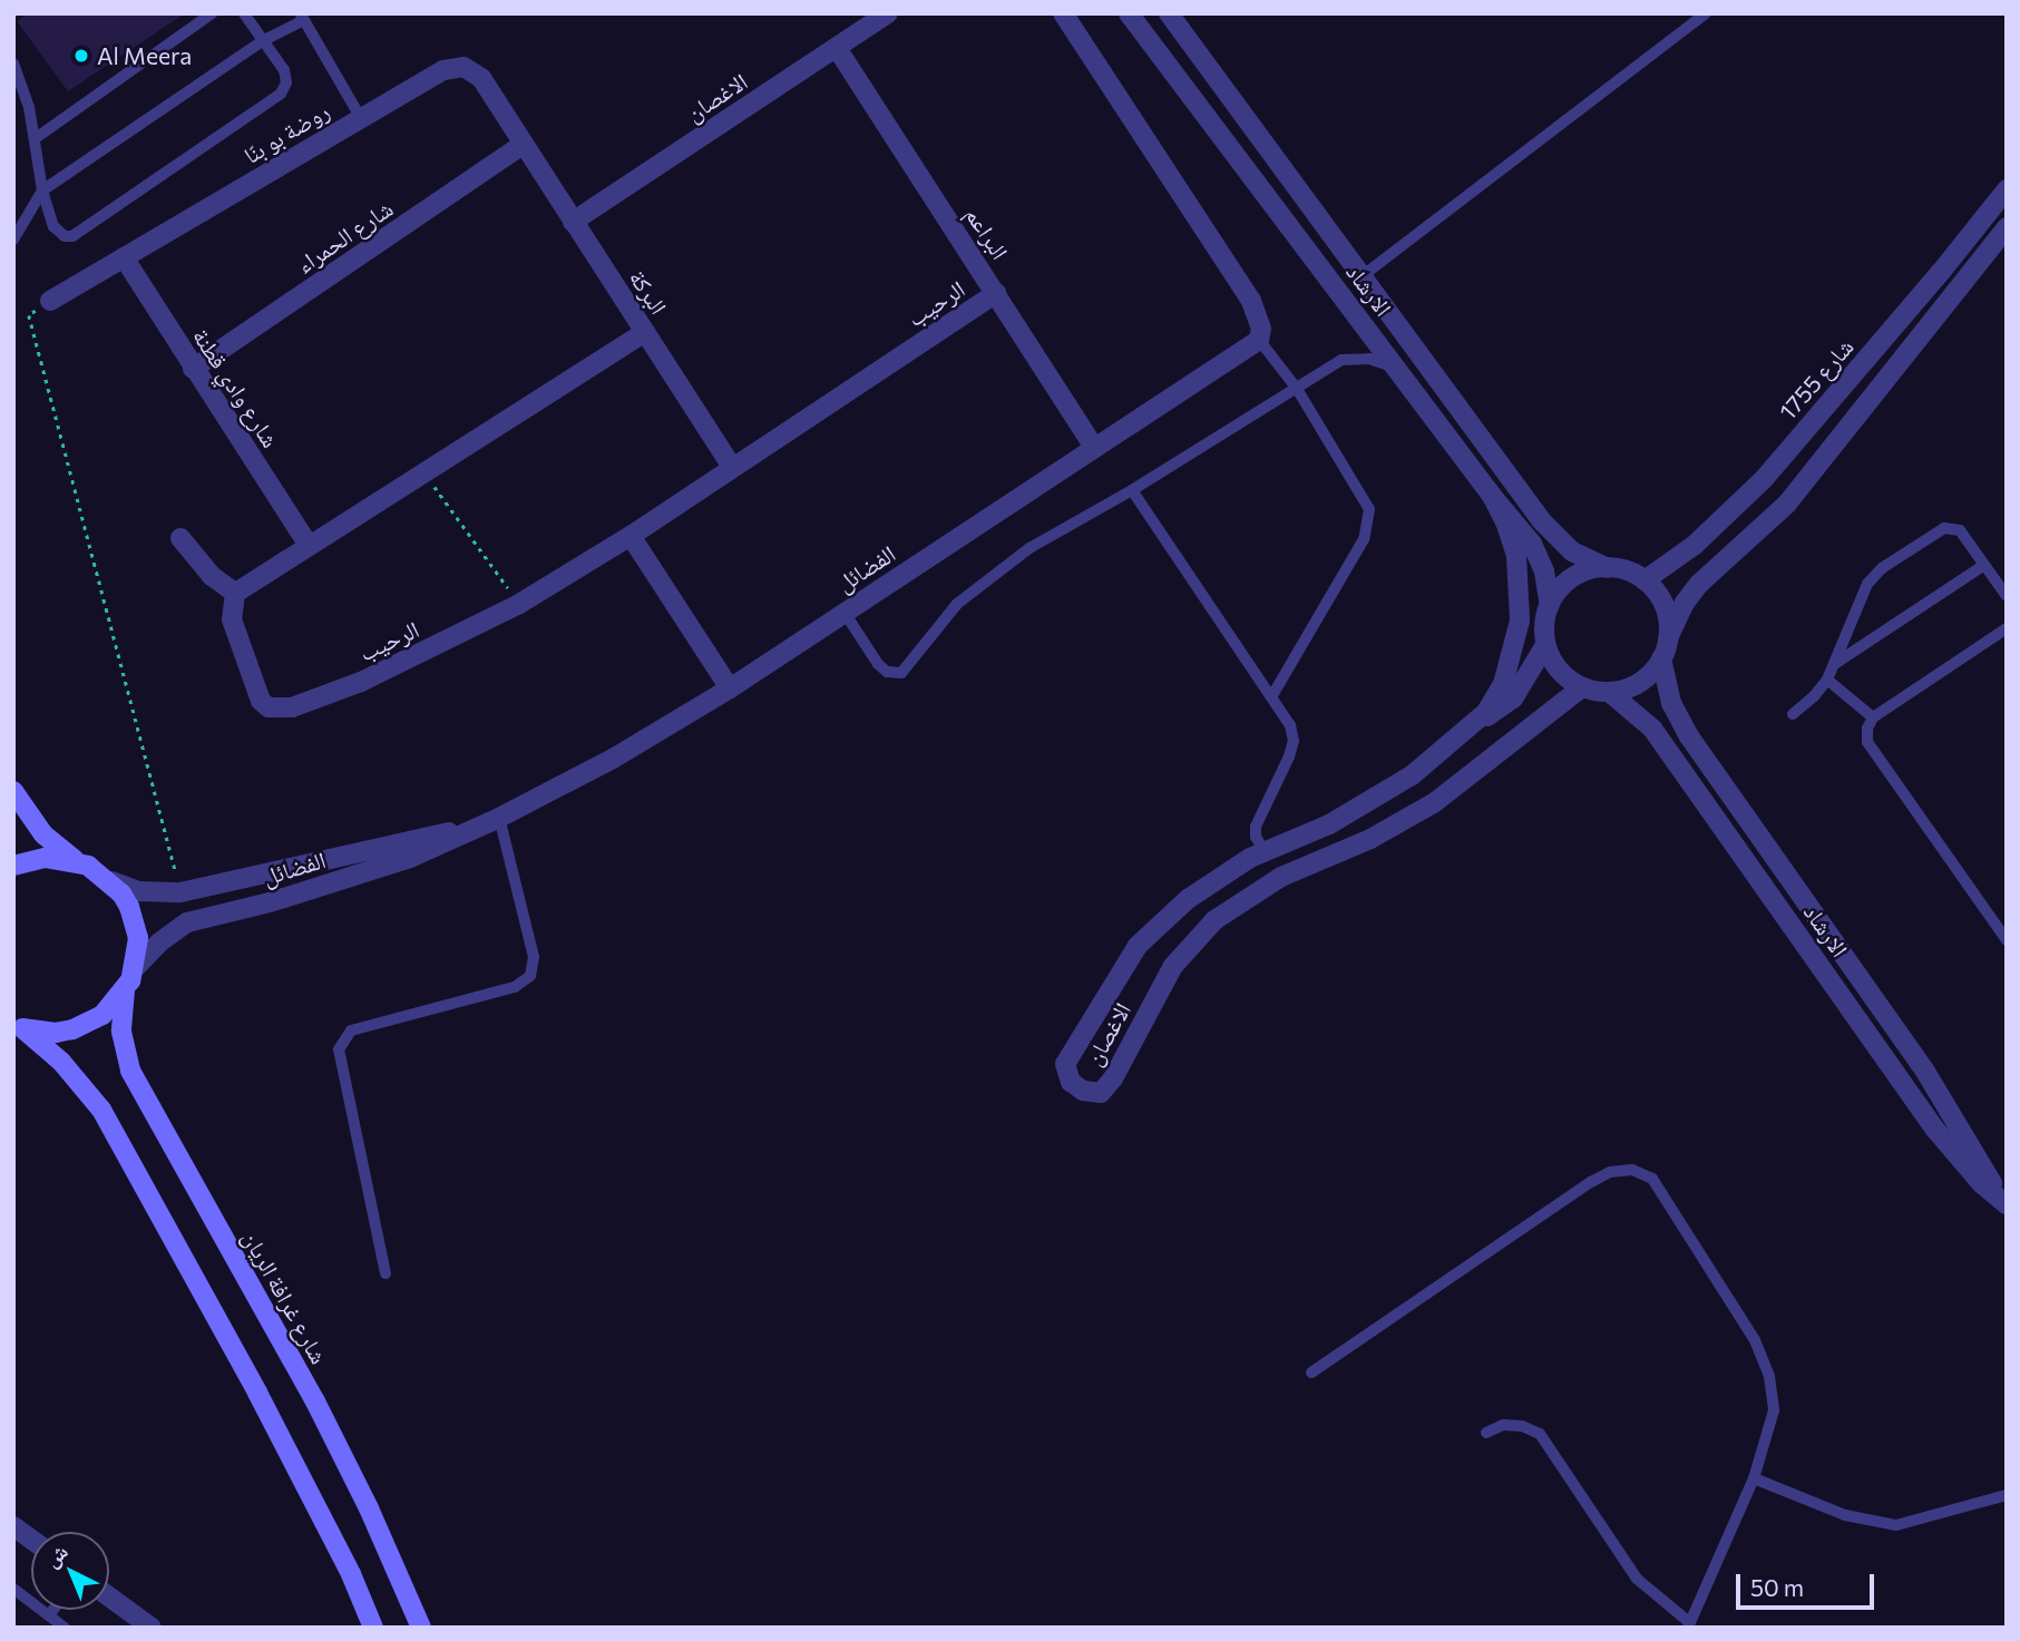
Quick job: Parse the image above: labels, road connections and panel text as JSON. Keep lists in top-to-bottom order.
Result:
{
  "streets": {
    "main road": ["شارع غرافة الريان"],
    "street": [
      "الاغصان",
      "روضة بو بنّا",
      "البراعم",
      "شارع الحمراء",
      "الارشاد",
      "البركة",
      "الرحيب",
      "شارع 1755",
      "شارع وادي قطنة",
      "الفضائل"
    ]
  },
  "crossings": [
    ["الاغصان", "البراعم"],
    ["الاغصان", "الارشاد"],
    ["الاغصان", "البركة"],
    ["الاغصان", "شارع 1755"],
    ["روضة بو بنّا", "شارع الحمراء"],
    ["روضة بو بنّا", "البركة"],
    ["روضة بو بنّا", "شارع وادي قطنة"],
    ["البراعم", "الرحيب"],
    ["البراعم", "الفضائل"],
    ["شارع الحمراء", "البركة"],
    ["شارع الحمراء", "شارع وادي قطنة"],
    ["الارشاد", "شارع 1755"],
    ["البركة", "الرحيب"]
  ],
  "places": ["Al Meera"],
  "scale_bar": "50 m",
  "north": "top left"
}
